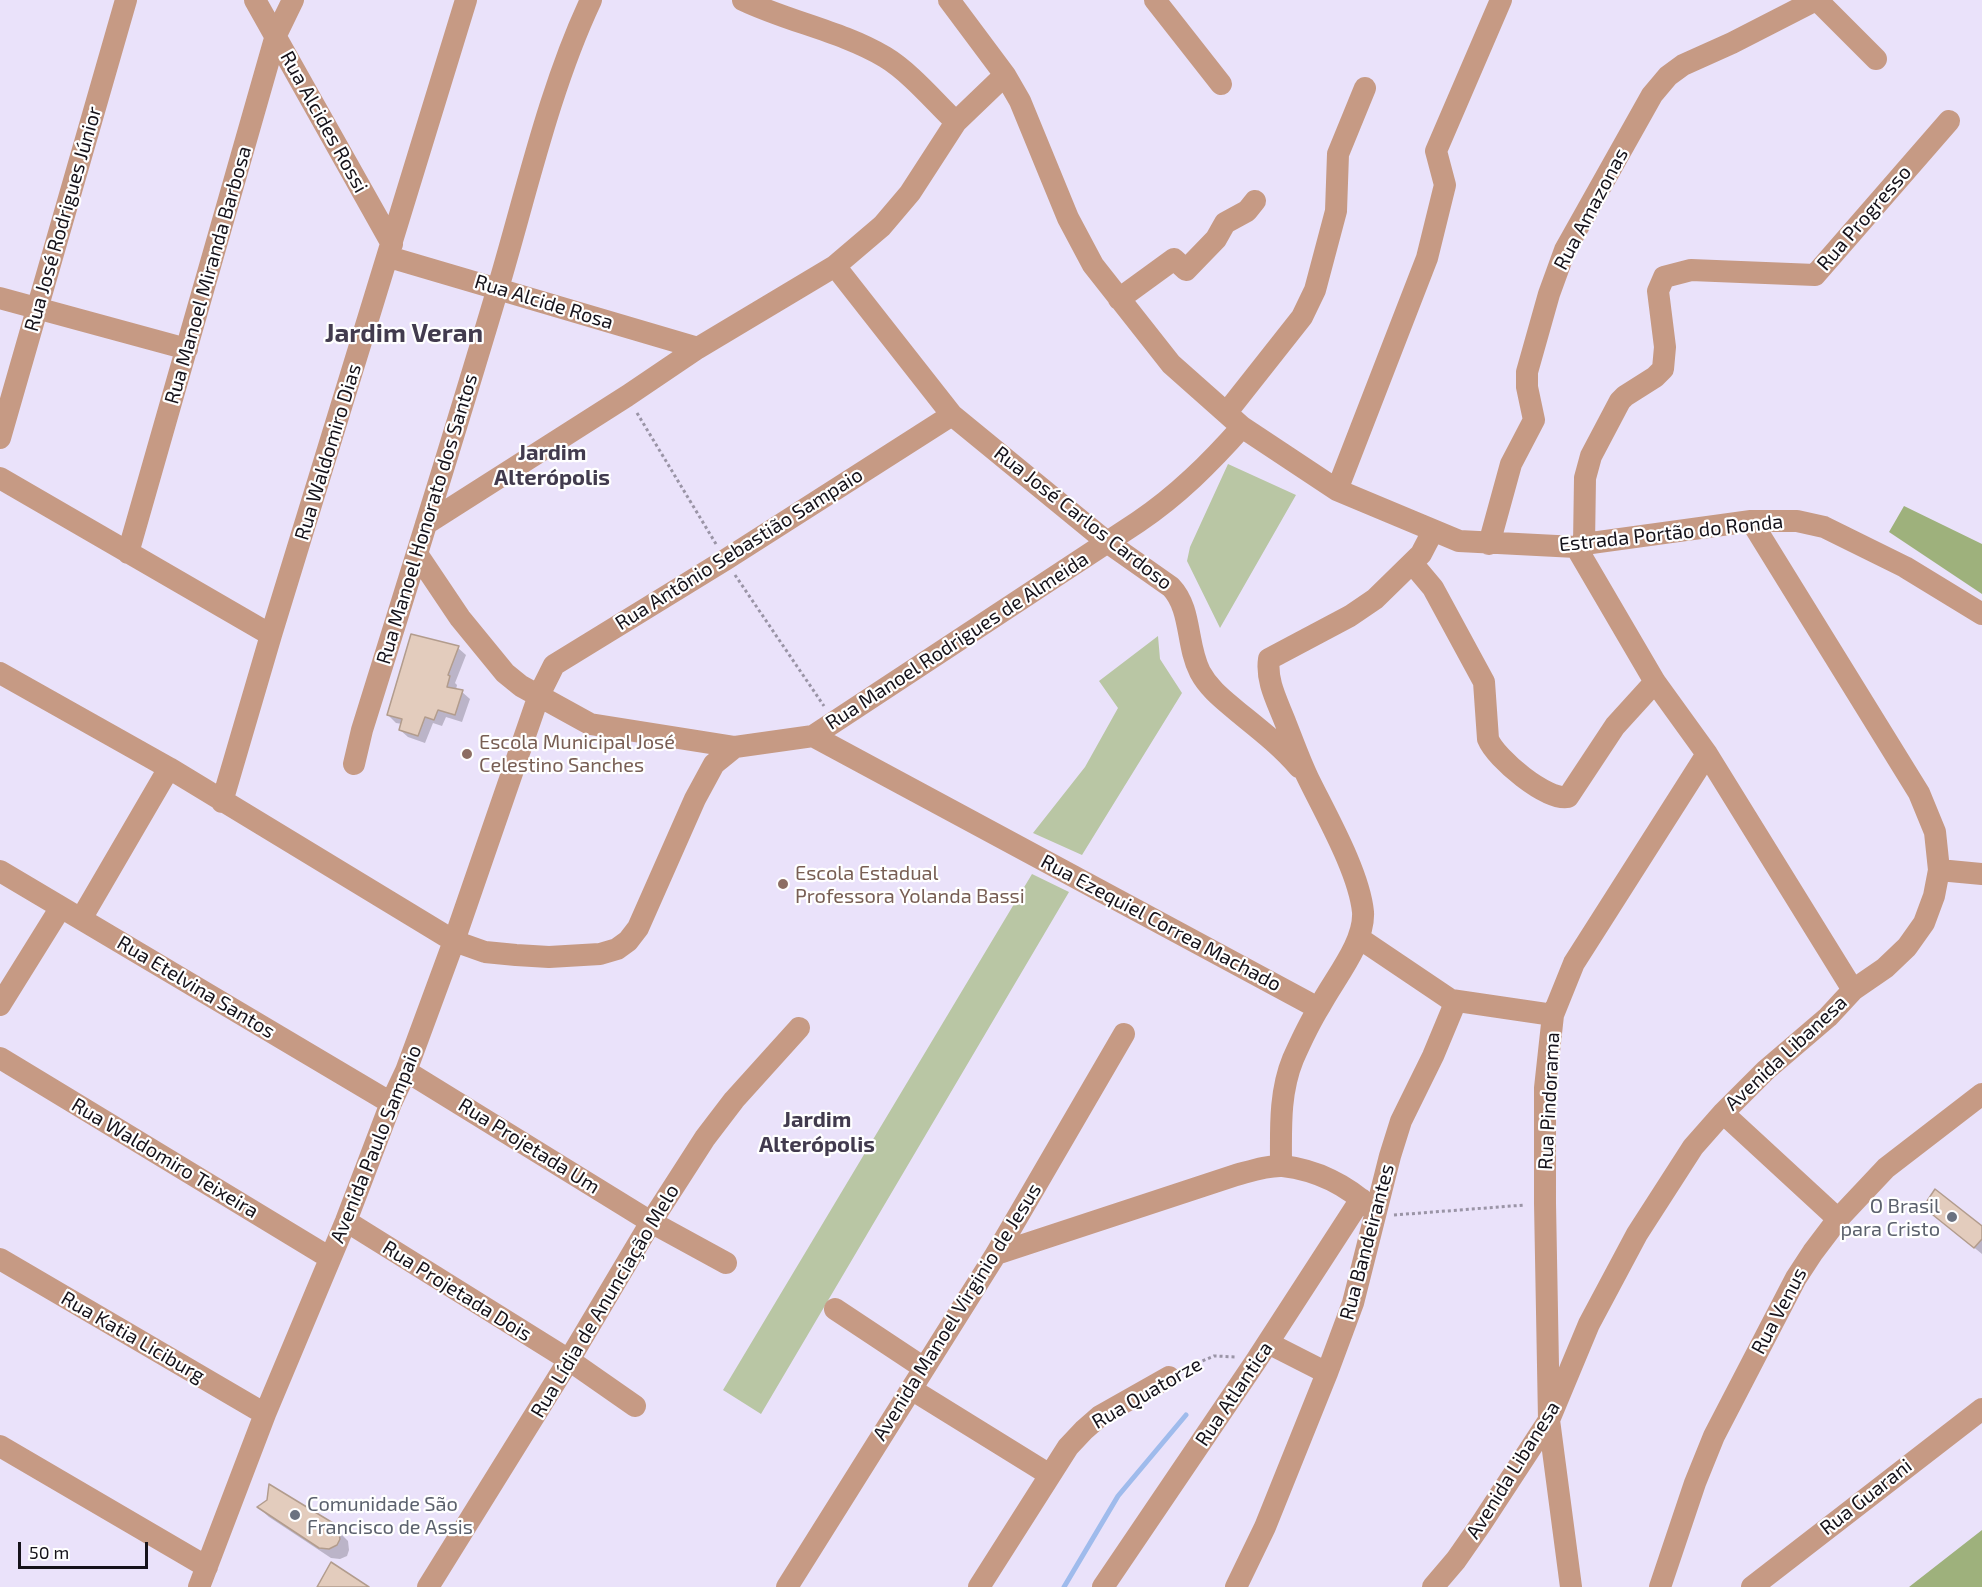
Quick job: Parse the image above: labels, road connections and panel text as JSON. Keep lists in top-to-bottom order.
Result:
{
  "streets": {
    "street": [
      "Rua Alcides Rossi",
      "Rua Amazonas",
      "Rua Progresso",
      "Rua José Rodrigues Júnior",
      "Rua Manoel Miranda Barbosa",
      "Rua Alcide Rosa",
      "Rua Waldomiro Dias",
      "Rua José Carlos Cardoso",
      "Rua Manoel Honorato dos Santos",
      "Estrada Portão do Ronda",
      "Rua Antônio Sebastião Sampaio",
      "Rua Manoel Rodrigues de Almeida",
      "Rua Ezequiel Correa Machado",
      "Rua Etelvina Santos",
      "Avenida Libanesa",
      "Rua Pindorama",
      "Avenida Paulo Sampaio",
      "Rua Projetada Um",
      "Rua Waldomiro Teixeira",
      "Rua Bandeirantes",
      "Rua Projetada Dois",
      "Rua Lídia de Anunciação Melo",
      "Rua Venus",
      "Avenida Manoel Virginio de Jesus",
      "Rua Katia Liciburg",
      "Rua Quatorze",
      "Rua Atlantica",
      "Rua Guarani"
    ]
  },
  "crossings": [
    ["Rua Alcides Rossi", "Rua Manoel Miranda Barbosa"],
    ["Rua Alcides Rossi", "Rua Alcide Rosa"],
    ["Rua Alcides Rossi", "Rua Waldomiro Dias"],
    ["Rua Amazonas", "Estrada Portão do Ronda"],
    ["Rua Progresso", "Estrada Portão do Ronda"],
    ["Rua Alcide Rosa", "Rua Waldomiro Dias"],
    ["Rua Alcide Rosa", "Rua Manoel Honorato dos Santos"],
    ["Rua José Carlos Cardoso", "Rua Antônio Sebastião Sampaio"],
    ["Rua José Carlos Cardoso", "Rua Manoel Rodrigues de Almeida"],
    ["Rua Manoel Honorato dos Santos", "Rua Manoel Rodrigues de Almeida"],
    ["Estrada Portão do Ronda", "Rua Manoel Rodrigues de Almeida"],
    ["Estrada Portão do Ronda", "Avenida Libanesa"],
    ["Rua Antônio Sebastião Sampaio", "Rua Manoel Rodrigues de Almeida"],
    ["Rua Antônio Sebastião Sampaio", "Avenida Paulo Sampaio"],
    ["Rua Manoel Rodrigues de Almeida", "Rua Ezequiel Correa Machado"],
    ["Rua Manoel Rodrigues de Almeida", "Avenida Paulo Sampaio"],
    ["Rua Etelvina Santos", "Avenida Paulo Sampaio"],
    ["Avenida Libanesa", "Rua Pindorama"],
    ["Avenida Paulo Sampaio", "Rua Projetada Um"],
    ["Avenida Paulo Sampaio", "Rua Waldomiro Teixeira"],
    ["Avenida Paulo Sampaio", "Rua Projetada Dois"],
    ["Avenida Paulo Sampaio", "Rua Katia Liciburg"],
    ["Rua Projetada Um", "Rua Lídia de Anunciação Melo"],
    ["Rua Bandeirantes", "Rua Atlantica"],
    ["Rua Projetada Dois", "Rua Lídia de Anunciação Melo"],
    ["Rua Quatorze", "Rua Atlantica"]
  ],
  "districts": ["Jardim Veran", "Jardim Alterópolis", "Jardim Alterópolis"],
  "places": [
    "Escola Municipal José Celestino Sanches",
    "Escola Estadual Professora Yolanda Bassi",
    "O Brasil para Cristo",
    "Comunidade São Francisco de Assis"
  ],
  "scale_bar": "50 m"
}
